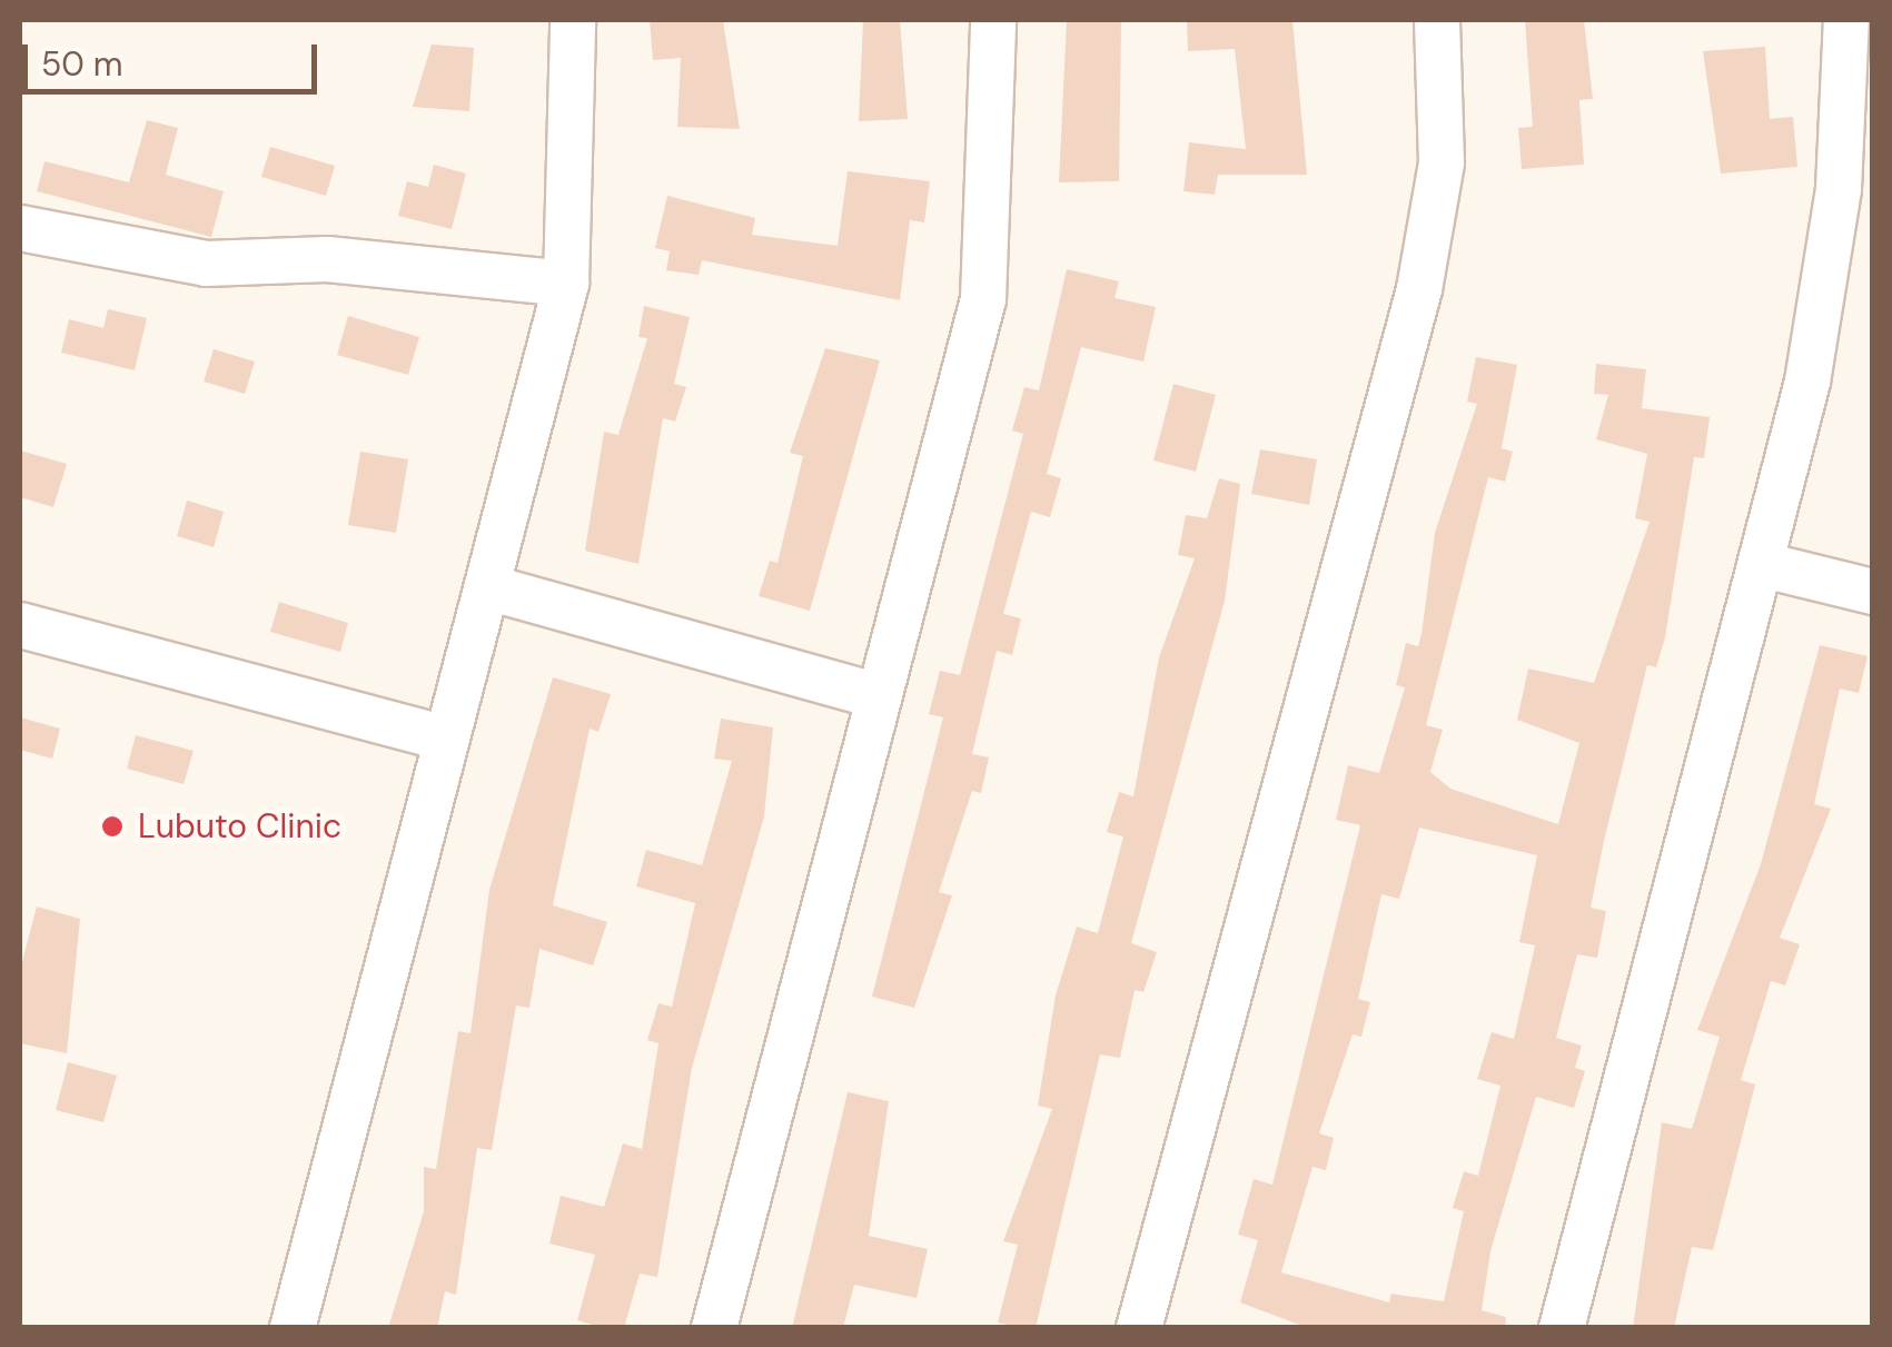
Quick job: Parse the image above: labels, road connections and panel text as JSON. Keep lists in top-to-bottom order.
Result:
{
  "places": ["Lubuto Clinic"],
  "scale_bar": "50 m"
}
